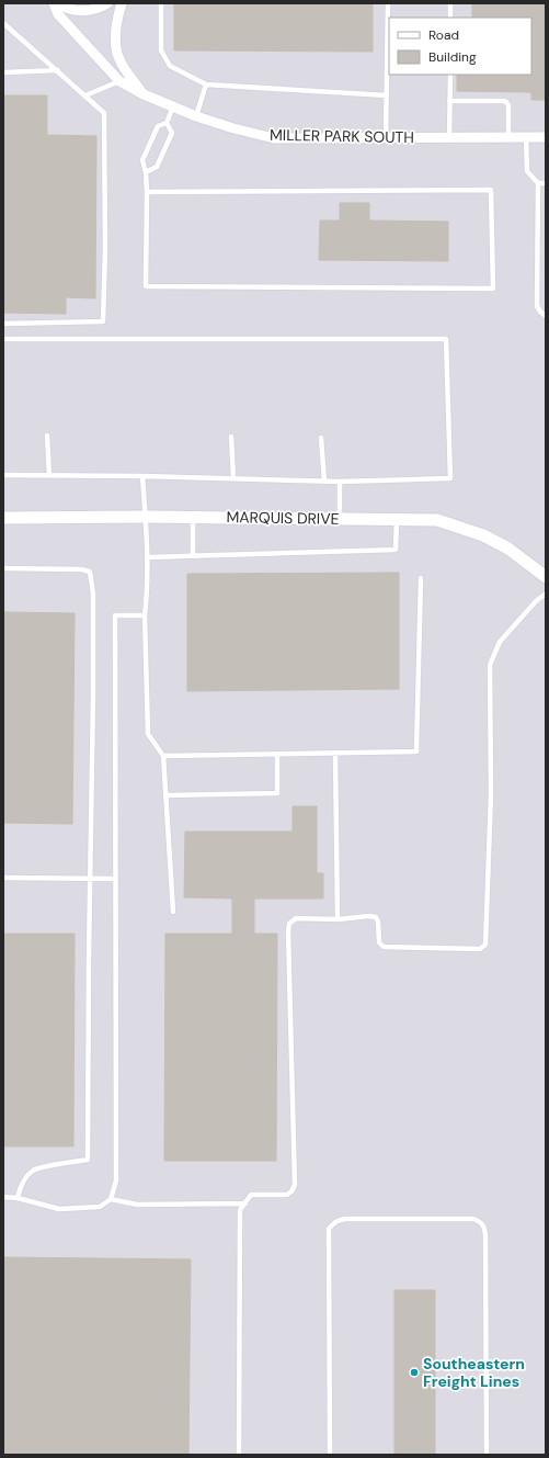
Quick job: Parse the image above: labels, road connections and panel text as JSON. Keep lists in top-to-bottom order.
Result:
{
  "streets": {
    "street": ["MILLER PARK SOUTH", "MARQUIS DRIVE"]
  },
  "places": ["Southeastern Freight Lines"],
  "legend": ["Road", "Building"]
}
